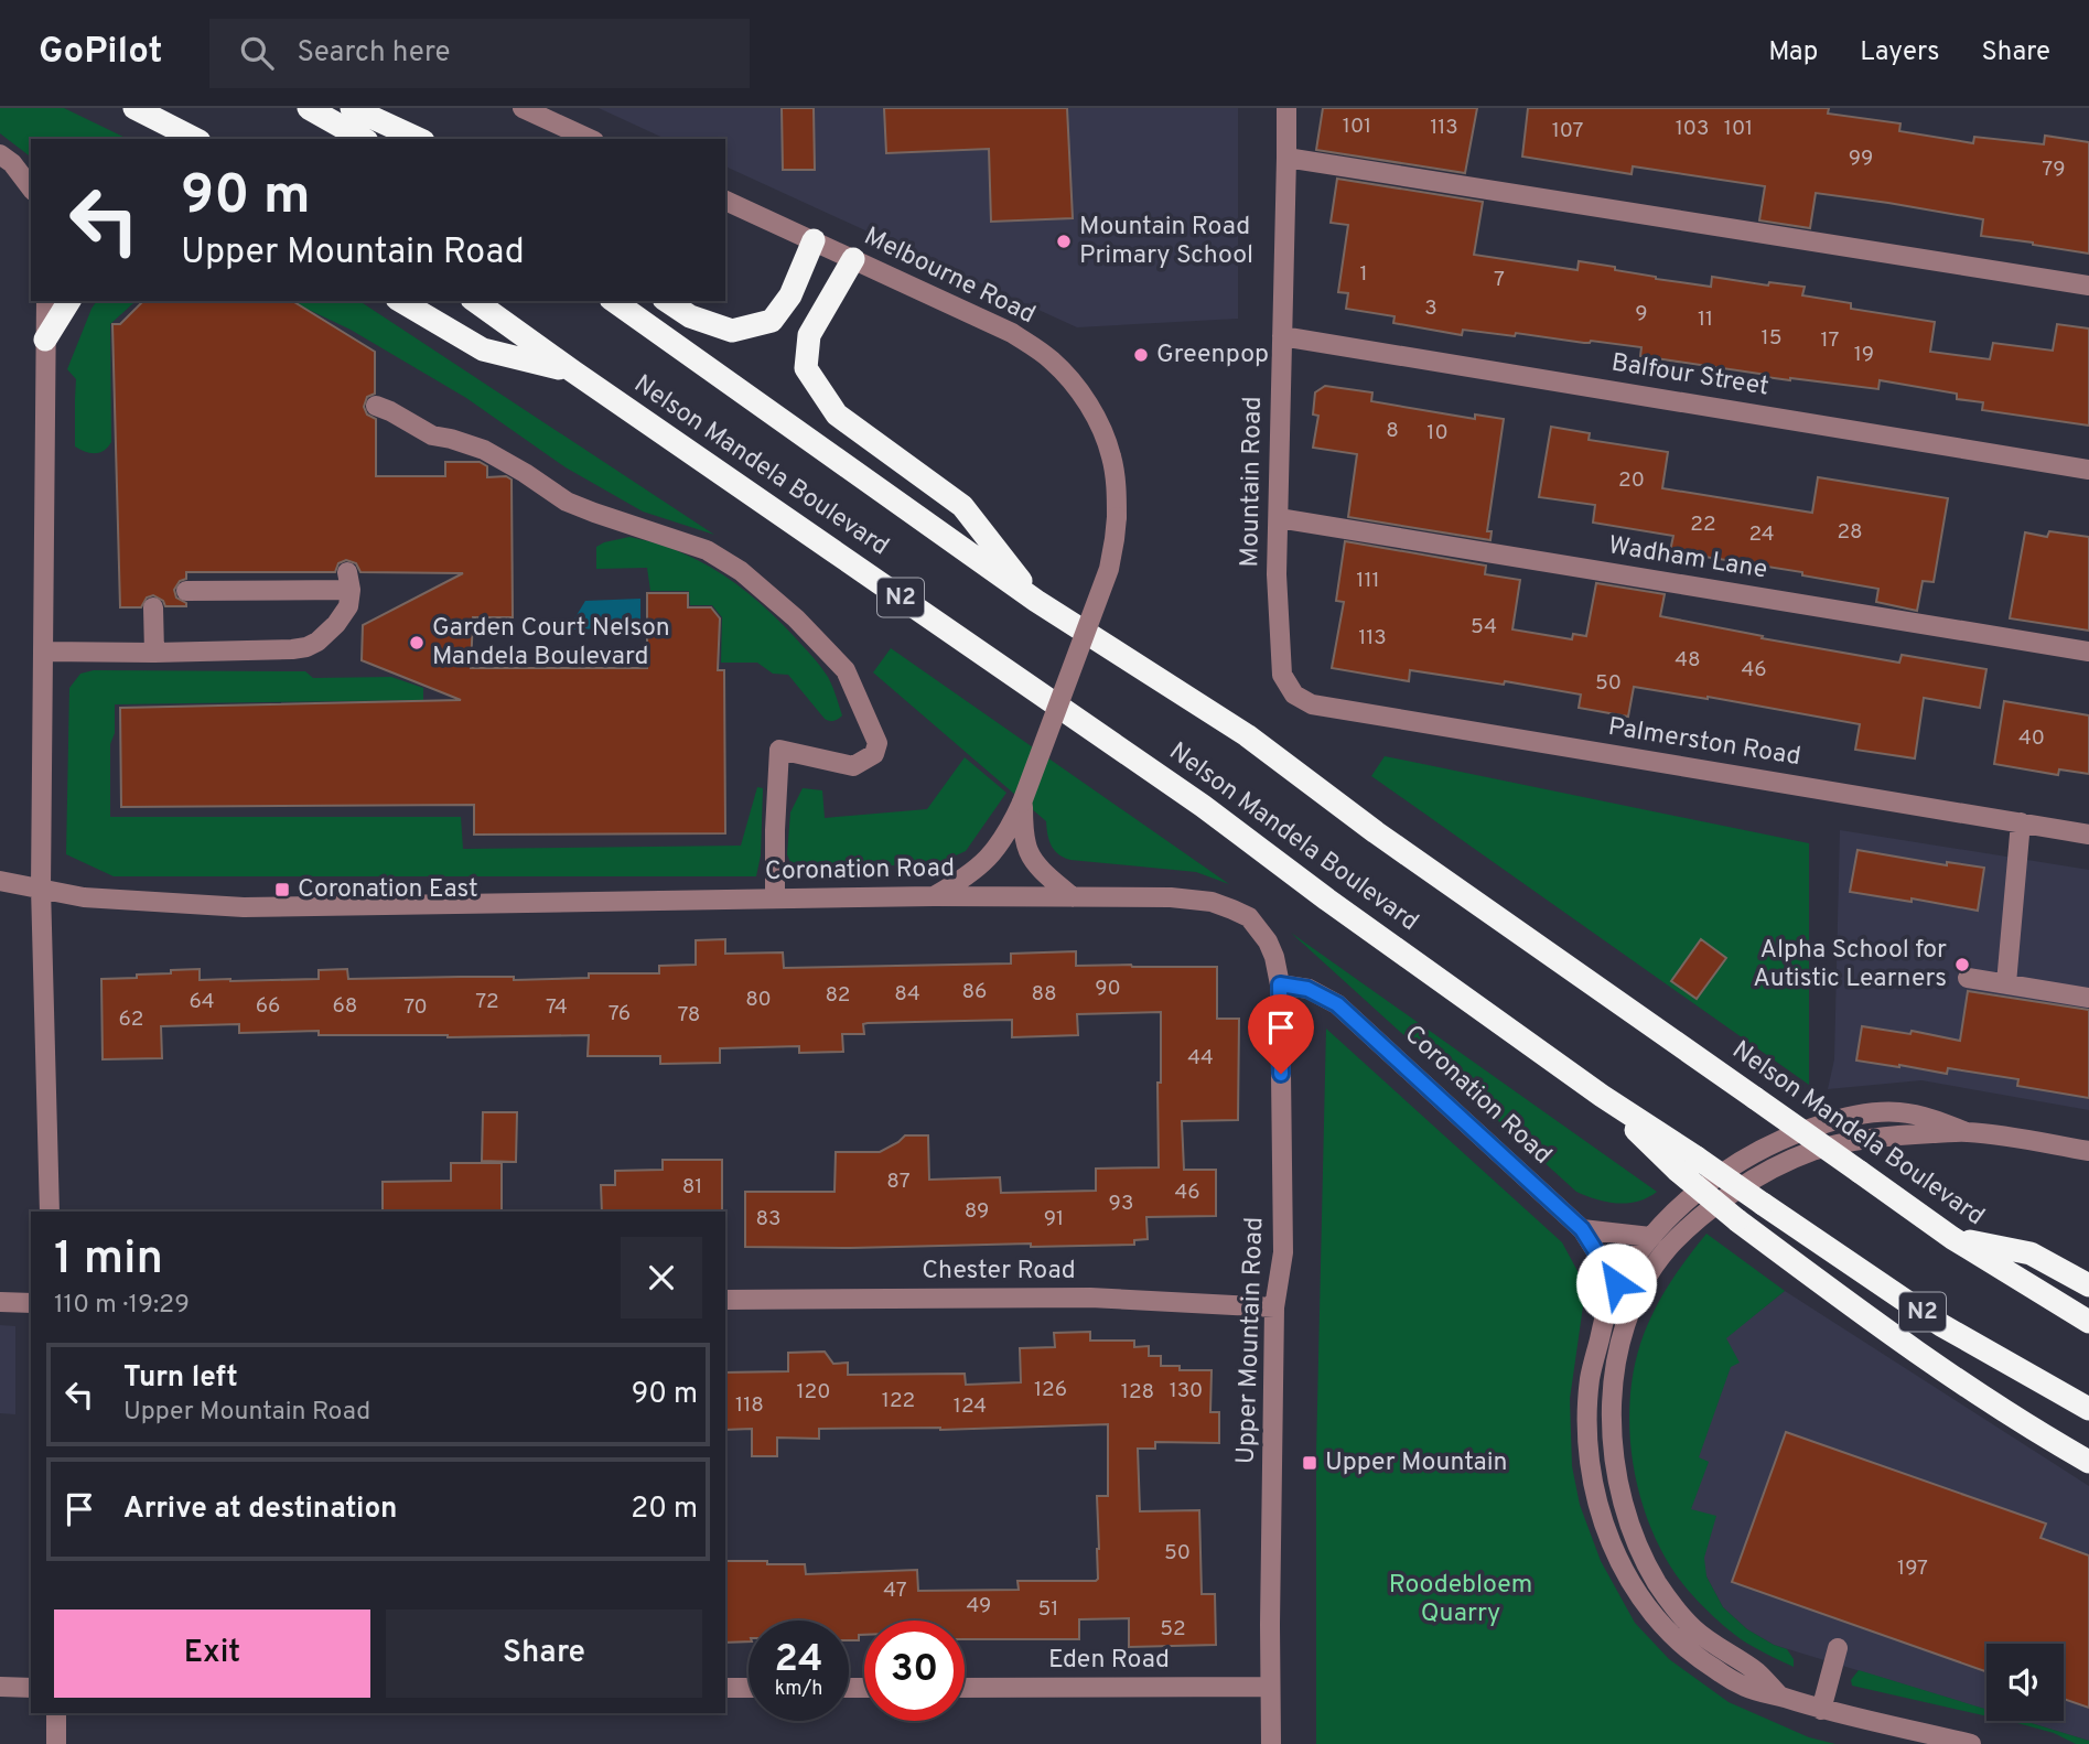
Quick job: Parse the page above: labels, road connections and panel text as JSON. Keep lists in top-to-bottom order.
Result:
{
  "streets": {
    "highway": ["Nelson Mandela Boulevard", "N2"],
    "street": [
      "Melbourne Road",
      "Balfour Street",
      "Mountain Road",
      "Wadham Lane",
      "Palmerston Road",
      "Coronation Road",
      "Chester Road",
      "Upper Mountain Road",
      "Eden Road"
    ]
  },
  "crossings": [
    ["Melbourne Road", "Coronation Road"],
    ["Balfour Street", "Mountain Road"],
    ["Nelson Mandela Boulevard", "N2"],
    ["Mountain Road", "Wadham Lane"],
    ["Mountain Road", "Palmerston Road"],
    ["Coronation Road", "Upper Mountain Road"],
    ["Chester Road", "Upper Mountain Road"],
    ["Upper Mountain Road", "Eden Road"]
  ],
  "parks": ["Roodebloem Quarry"],
  "places": {
    "other": [
      "Mountain Road Primary School",
      "Greenpop",
      "Garden Court Nelson Mandela Boulevard",
      "Alpha School for Autistic Learners"
    ],
    "transit": ["Coronation East", "Upper Mountain"]
  },
  "house_numbers": [
    "101",
    "113",
    "103",
    "101",
    "107",
    "99",
    "79",
    "1",
    "7",
    "3",
    "9",
    "11",
    "15",
    "17",
    "19",
    "8",
    "10",
    "20",
    "22",
    "28",
    "24",
    "111",
    "54",
    "113",
    "48",
    "46",
    "50",
    "40",
    "90",
    "86",
    "84",
    "88",
    "82",
    "80",
    "64",
    "72",
    "66",
    "68",
    "70",
    "74",
    "76",
    "78",
    "62",
    "44",
    "87",
    "81",
    "46",
    "93",
    "89",
    "83",
    "91",
    "126",
    "130",
    "120",
    "128",
    "122",
    "118",
    "124",
    "50",
    "197",
    "47",
    "49",
    "51",
    "52"
  ],
  "page": {
    "header": "GoPilot",
    "search": "Search here",
    "nav": ["Map", "Layers", "Share"],
    "turn": ["90 m", "Upper Mountain Road"],
    "heading": ["1 min", "110 m · 19:29"],
    "list": [
      {
        "name": "Turn left",
        "note": "Upper Mountain Road",
        "value": "90 m"
      },
      {
        "name": "Arrive at destination",
        "value": "20 m"
      }
    ],
    "buttons": ["Exit", "Share"],
    "speed": "24 km/h",
    "limit": "30"
  }
}
